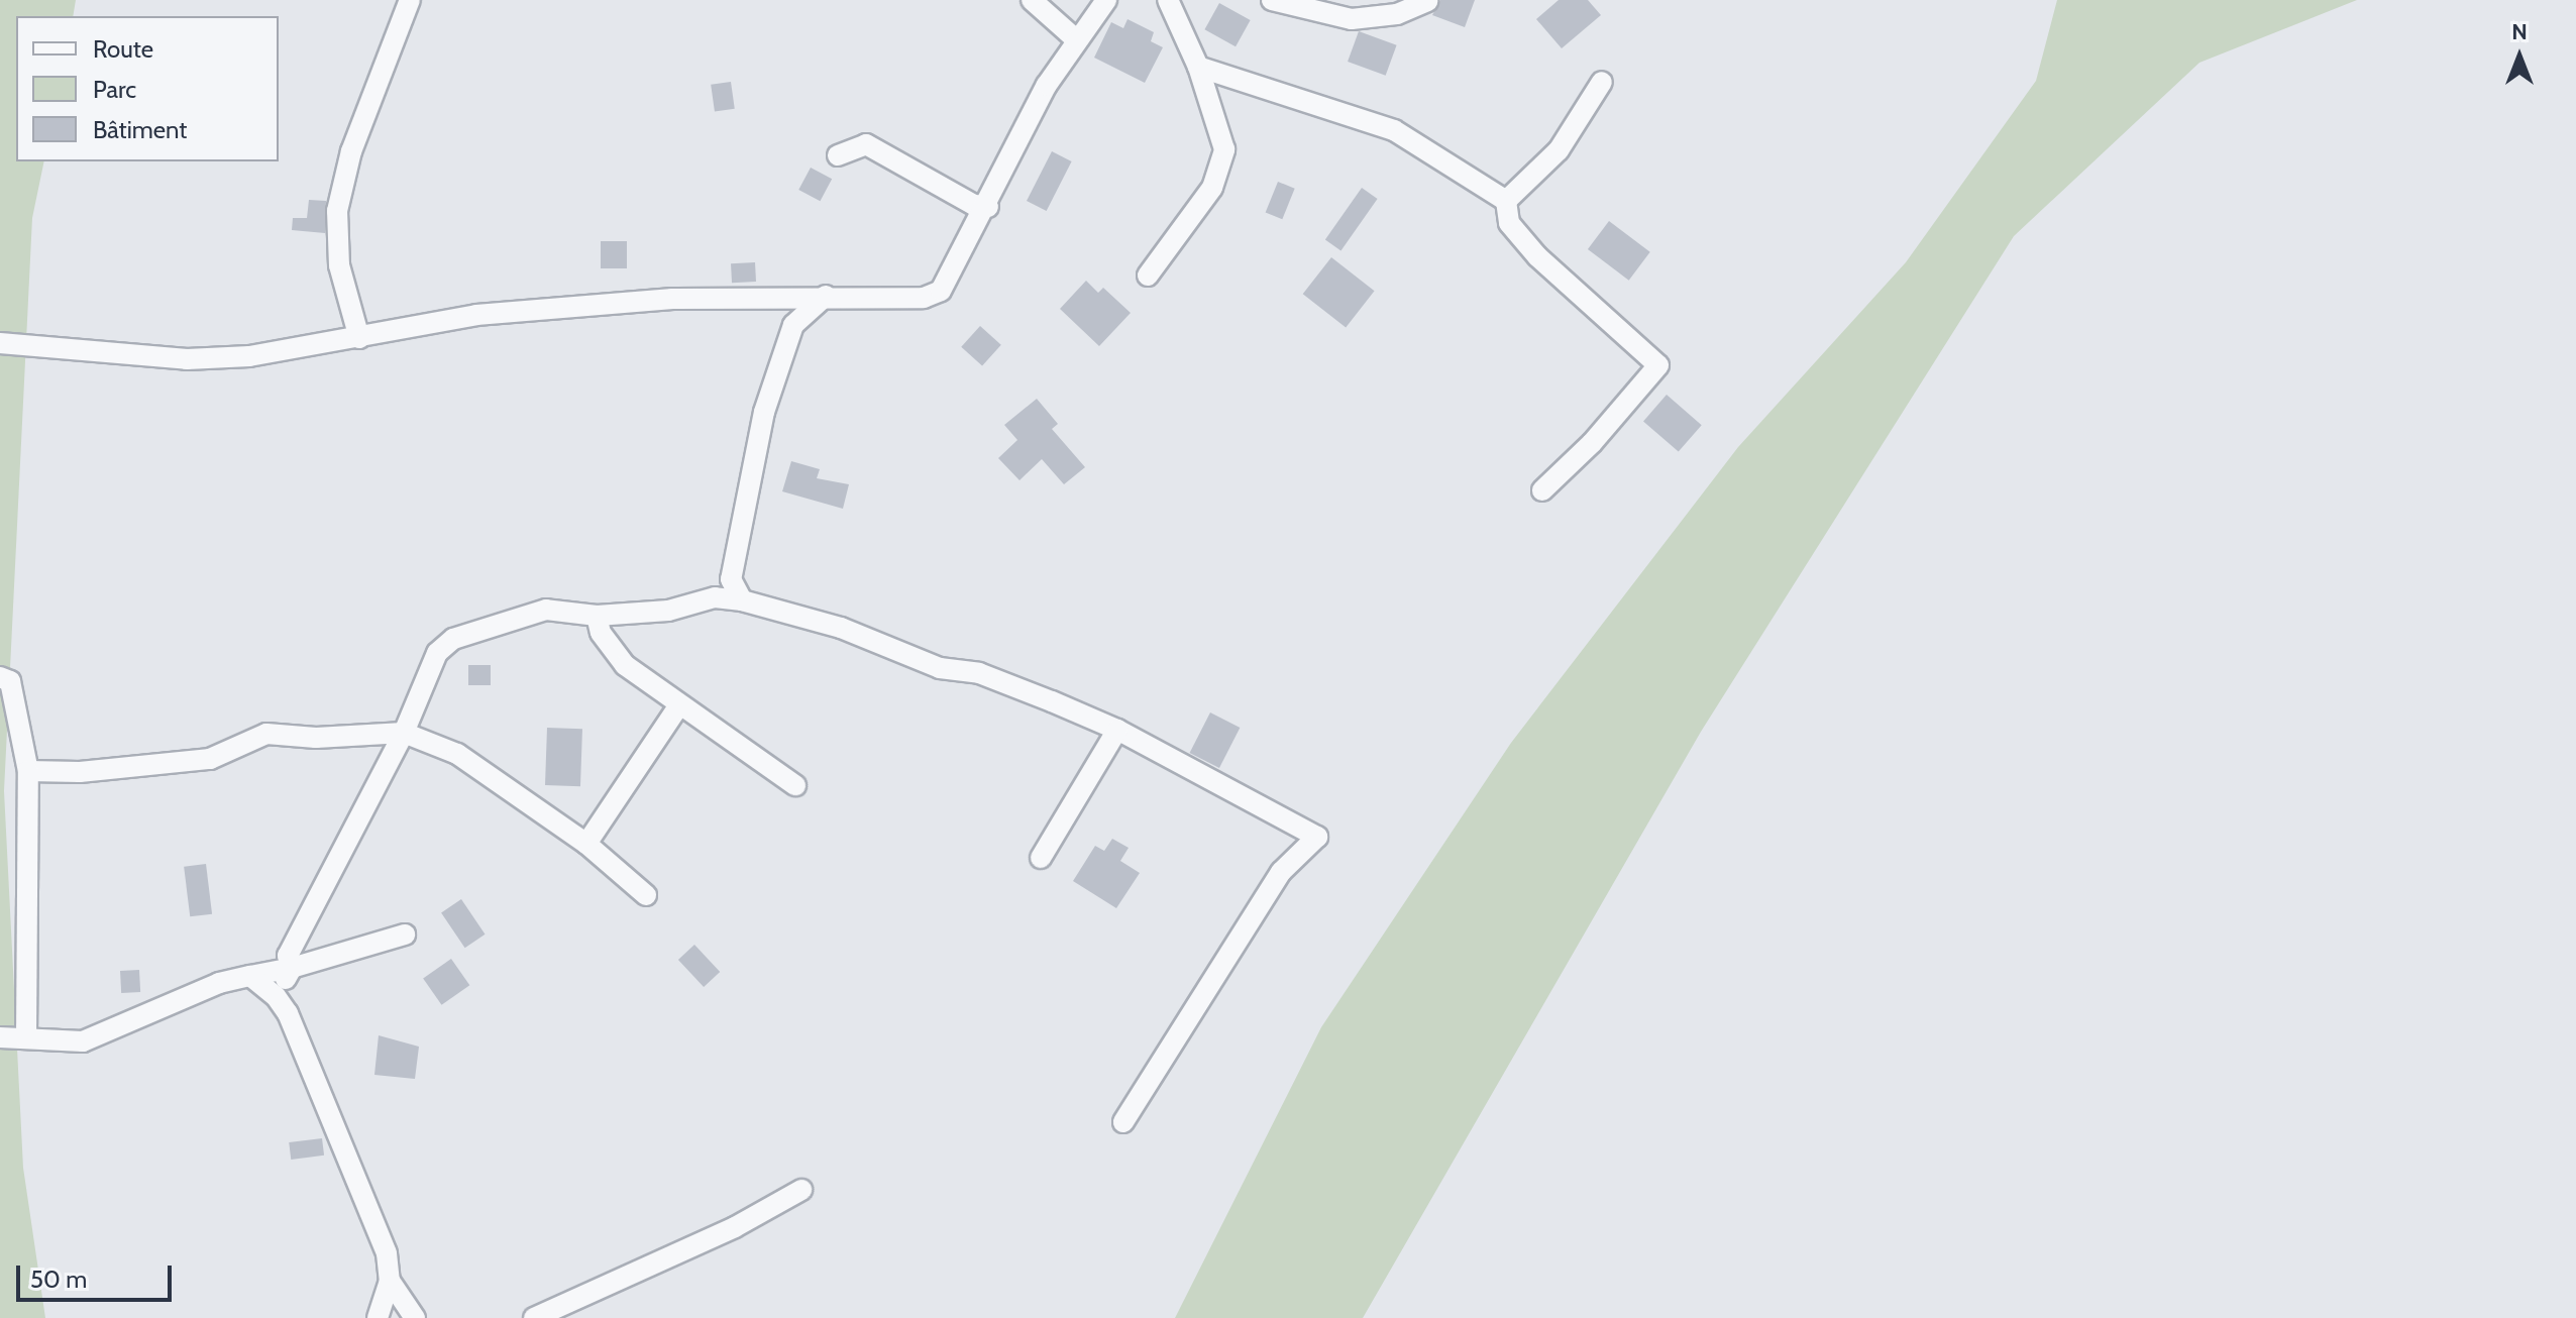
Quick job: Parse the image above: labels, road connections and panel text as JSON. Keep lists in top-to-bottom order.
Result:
{
  "legend": ["Route", "Parc", "Bâtiment"],
  "scale_bar": "50 m",
  "north": "top"
}
